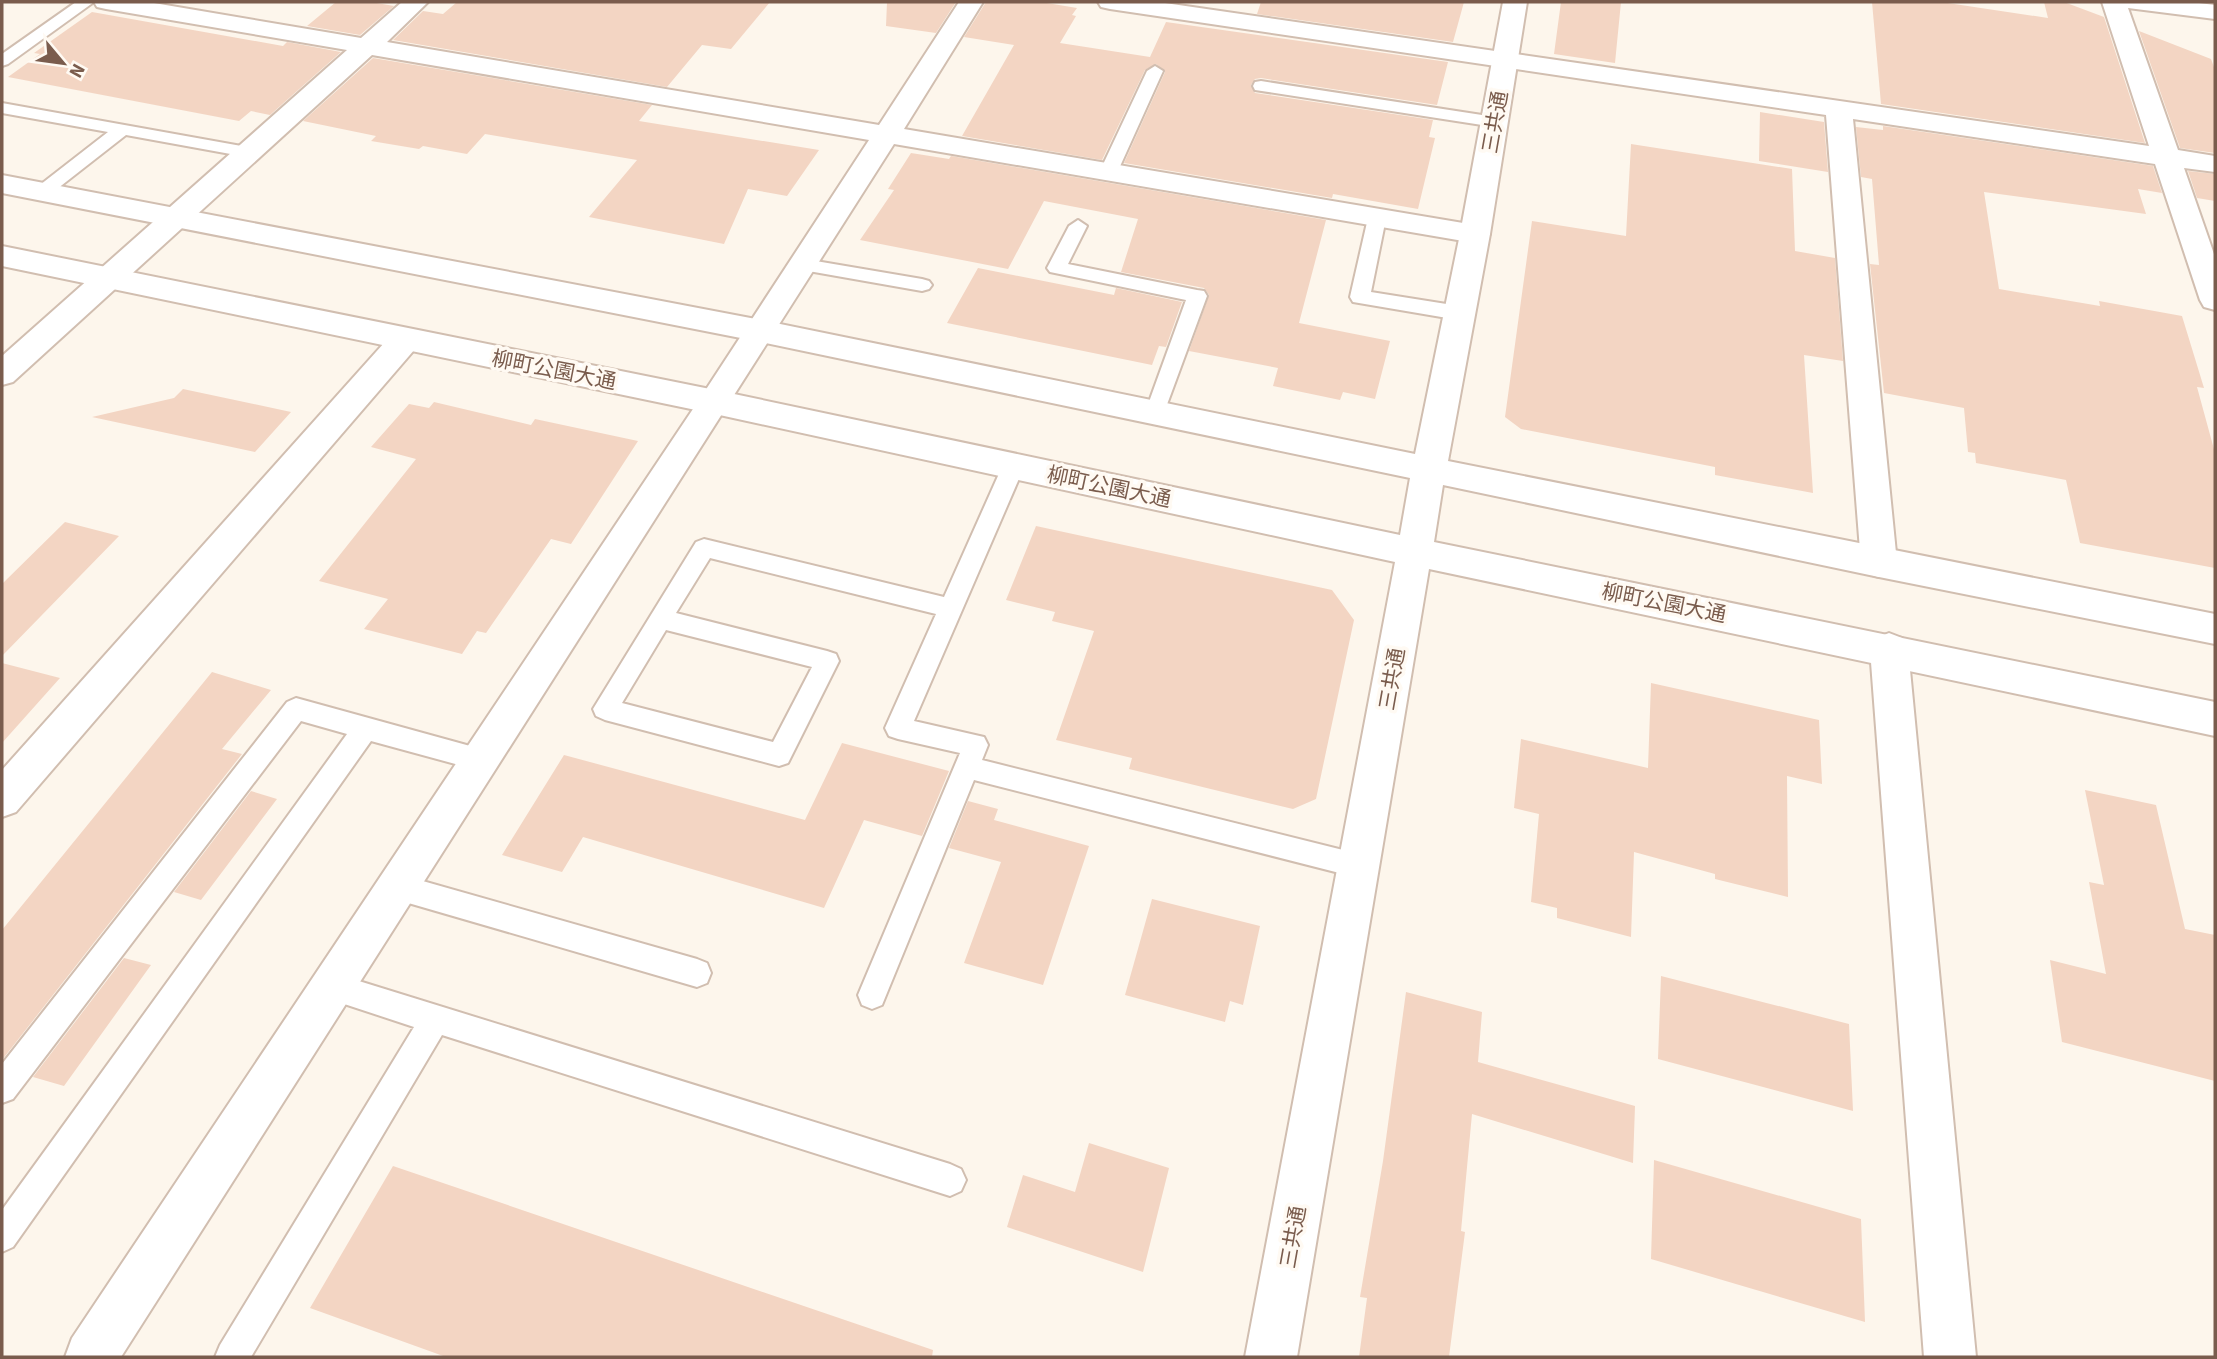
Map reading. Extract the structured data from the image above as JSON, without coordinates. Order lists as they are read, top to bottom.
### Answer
{
  "streets": {
    "street": ["三共通", "柳町公園大通"]
  },
  "crossings": [
    ["三共通", "柳町公園大通"]
  ],
  "north": "bottom right"
}
